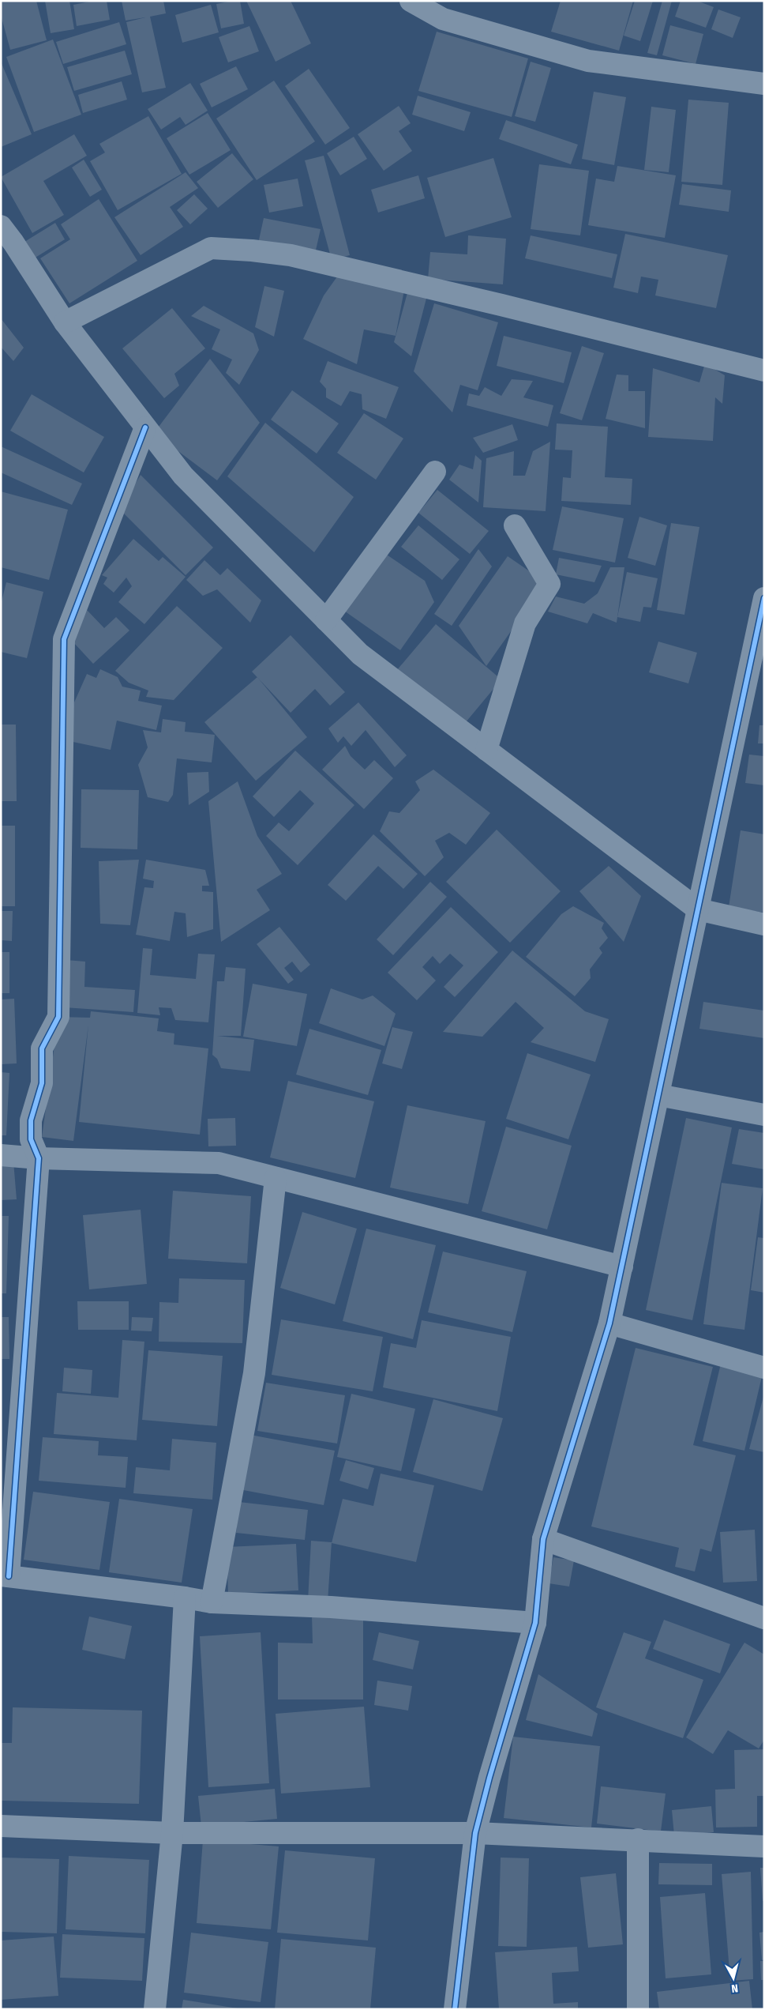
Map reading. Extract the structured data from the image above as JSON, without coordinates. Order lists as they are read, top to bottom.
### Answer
{
  "north": "bottom"
}
